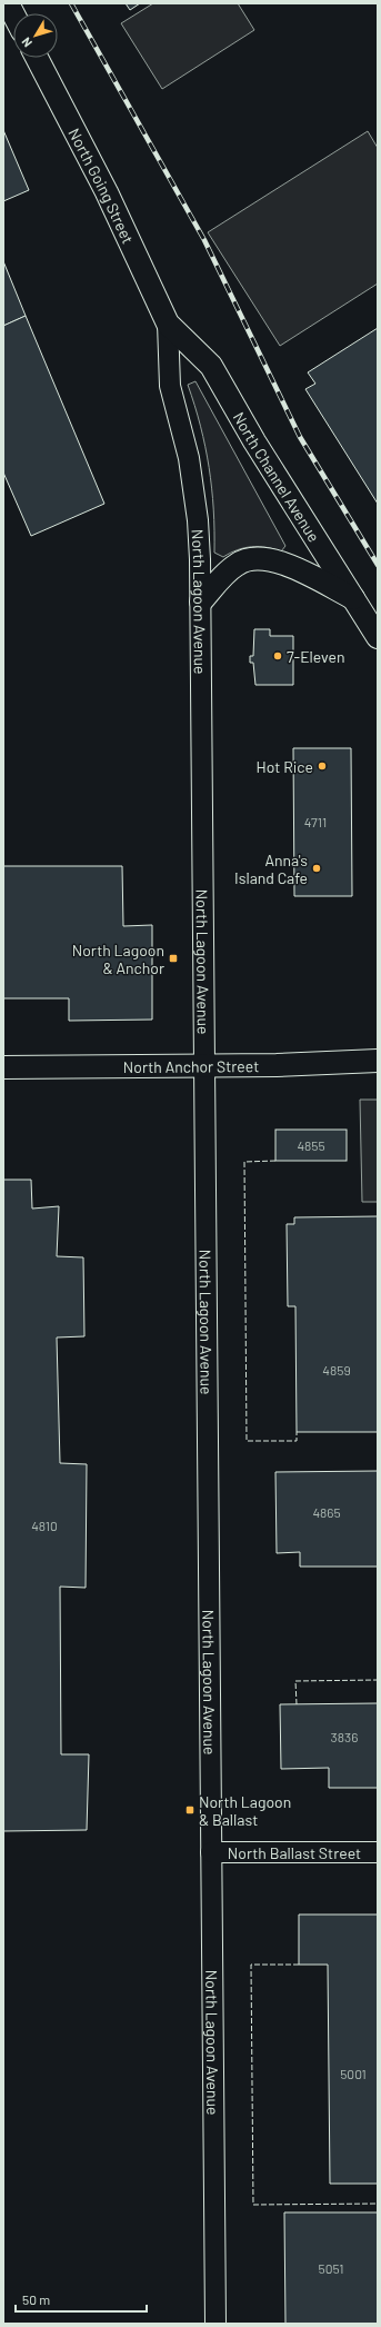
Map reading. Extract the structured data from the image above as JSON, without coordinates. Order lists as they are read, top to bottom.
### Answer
{
  "streets": {
    "main road": ["North Going Street", "North Channel Avenue", "North Anchor Street"],
    "street": ["North Lagoon Avenue", "North Ballast Street"]
  },
  "crossings": [
    ["North Going Street", "North Channel Avenue"],
    ["North Going Street", "North Lagoon Avenue"],
    ["North Channel Avenue", "North Lagoon Avenue"],
    ["North Lagoon Avenue", "North Anchor Street"],
    ["North Lagoon Avenue", "North Ballast Street"]
  ],
  "places": {
    "other": ["7-Eleven", "Hot Rice", "Anna's Island Cafe"],
    "transit": ["North Lagoon & Anchor", "North Lagoon & Ballast"]
  },
  "house_numbers": [
    "4711",
    "4855",
    "4859",
    "4865",
    "4810",
    "3836",
    "5001",
    "5051"
  ],
  "scale_bar": "50 m",
  "north": "bottom left"
}
